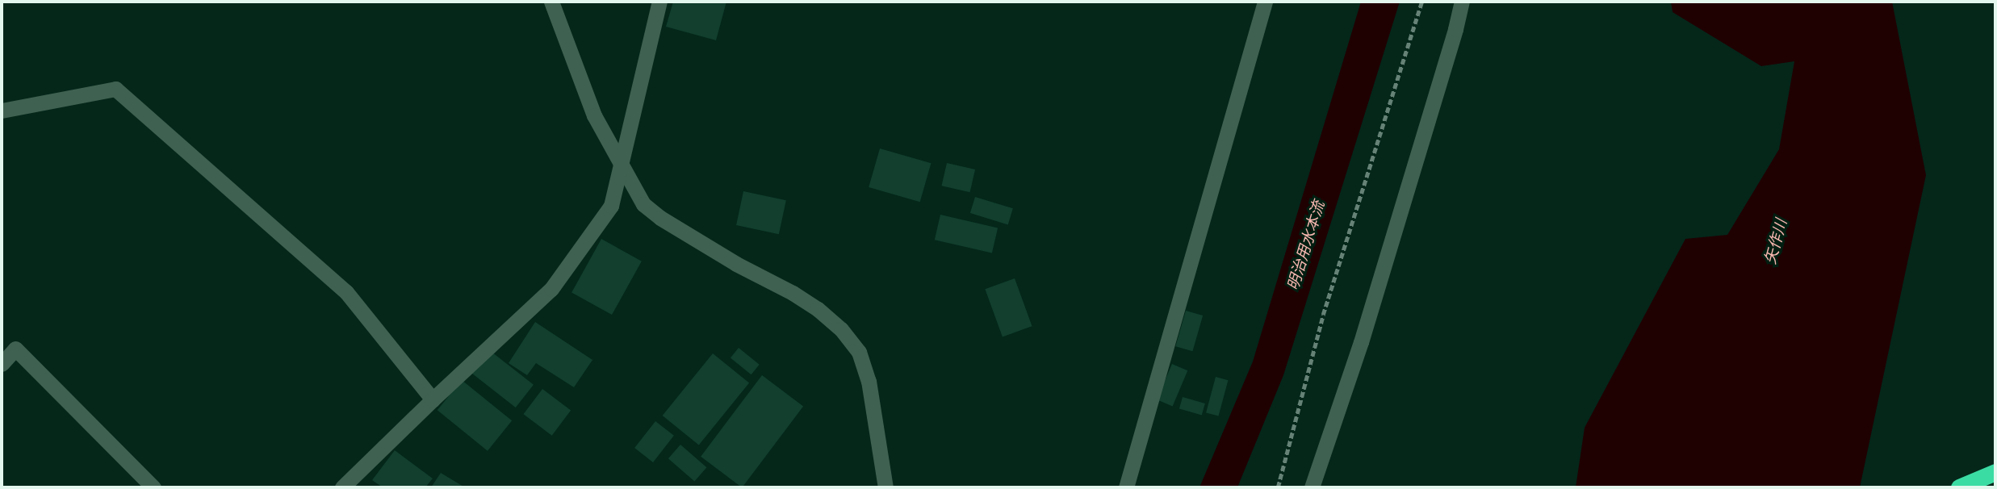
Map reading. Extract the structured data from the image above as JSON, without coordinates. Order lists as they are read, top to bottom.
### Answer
{
  "water": ["矢作川", "明治用水本流"]
}
